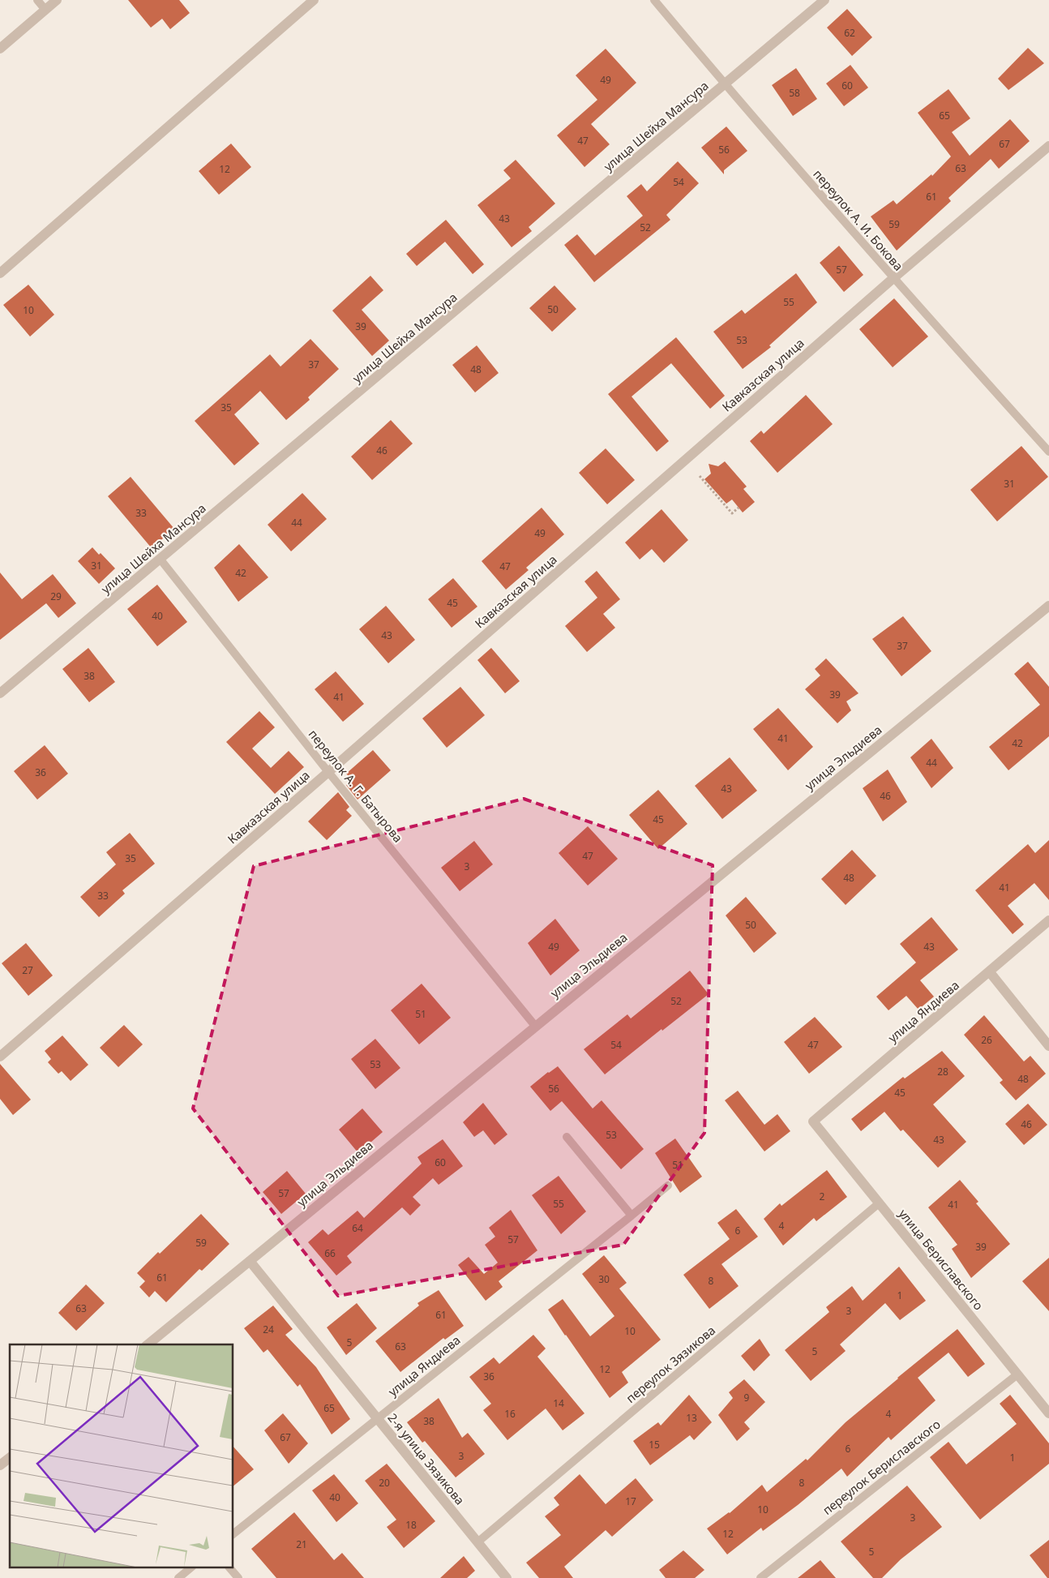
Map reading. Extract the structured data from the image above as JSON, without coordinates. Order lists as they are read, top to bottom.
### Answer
{
  "streets": {
    "street": [
      "улица Шейха Мансура",
      "Кавказская улица",
      "улица Эльдиева",
      "улица Яндиева",
      "улица Бериславского",
      "2-я улица Зязикова"
    ],
    "lane": [
      "переулок А. И. Бокова",
      "переулок А. Г. Батырова",
      "переулок Зязикова",
      "переулок Бериславского"
    ]
  },
  "crossings": [
    ["улица Шейха Мансура", "переулок А. И. Бокова"],
    ["улица Шейха Мансура", "переулок А. Г. Батырова"],
    ["переулок А. И. Бокова", "Кавказская улица"],
    ["Кавказская улица", "переулок А. Г. Батырова"],
    ["улица Эльдиева", "переулок А. Г. Батырова"],
    ["улица Эльдиева", "2-я улица Зязикова"],
    ["улица Яндиева", "улица Бериславского"],
    ["улица Яндиева", "2-я улица Зязикова"],
    ["улица Бериславского", "переулок Зязикова"],
    ["улица Бериславского", "переулок Бериславского"],
    ["переулок Зязикова", "2-я улица Зязикова"]
  ],
  "house_numbers": [
    "62",
    "49",
    "60",
    "58",
    "65",
    "47",
    "67",
    "56",
    "63",
    "12",
    "54",
    "61",
    "43",
    "59",
    "52",
    "57",
    "55",
    "50",
    "10",
    "39",
    "53",
    "37",
    "48",
    "35",
    "46",
    "31",
    "33",
    "44",
    "49",
    "31",
    "47",
    "42",
    "29",
    "45",
    "40",
    "43",
    "37",
    "38",
    "39",
    "41",
    "41",
    "42",
    "44",
    "36",
    "43",
    "46",
    "45",
    "47",
    "35",
    "3",
    "48",
    "41",
    "33",
    "50",
    "49",
    "43",
    "27",
    "52",
    "51",
    "26",
    "54",
    "47",
    "53",
    "28",
    "48",
    "56",
    "45",
    "46",
    "53",
    "43",
    "60",
    "51",
    "57",
    "2",
    "55",
    "41",
    "4",
    "64",
    "6",
    "57",
    "59",
    "39",
    "66",
    "61",
    "30",
    "8",
    "1",
    "63",
    "3",
    "61",
    "24",
    "10",
    "5",
    "63",
    "5",
    "12",
    "36",
    "9",
    "14",
    "65",
    "16",
    "4",
    "13",
    "38",
    "67",
    "15",
    "6",
    "3",
    "1",
    "20",
    "8",
    "40",
    "17",
    "10",
    "3",
    "18",
    "12",
    "21",
    "5"
  ]
}
